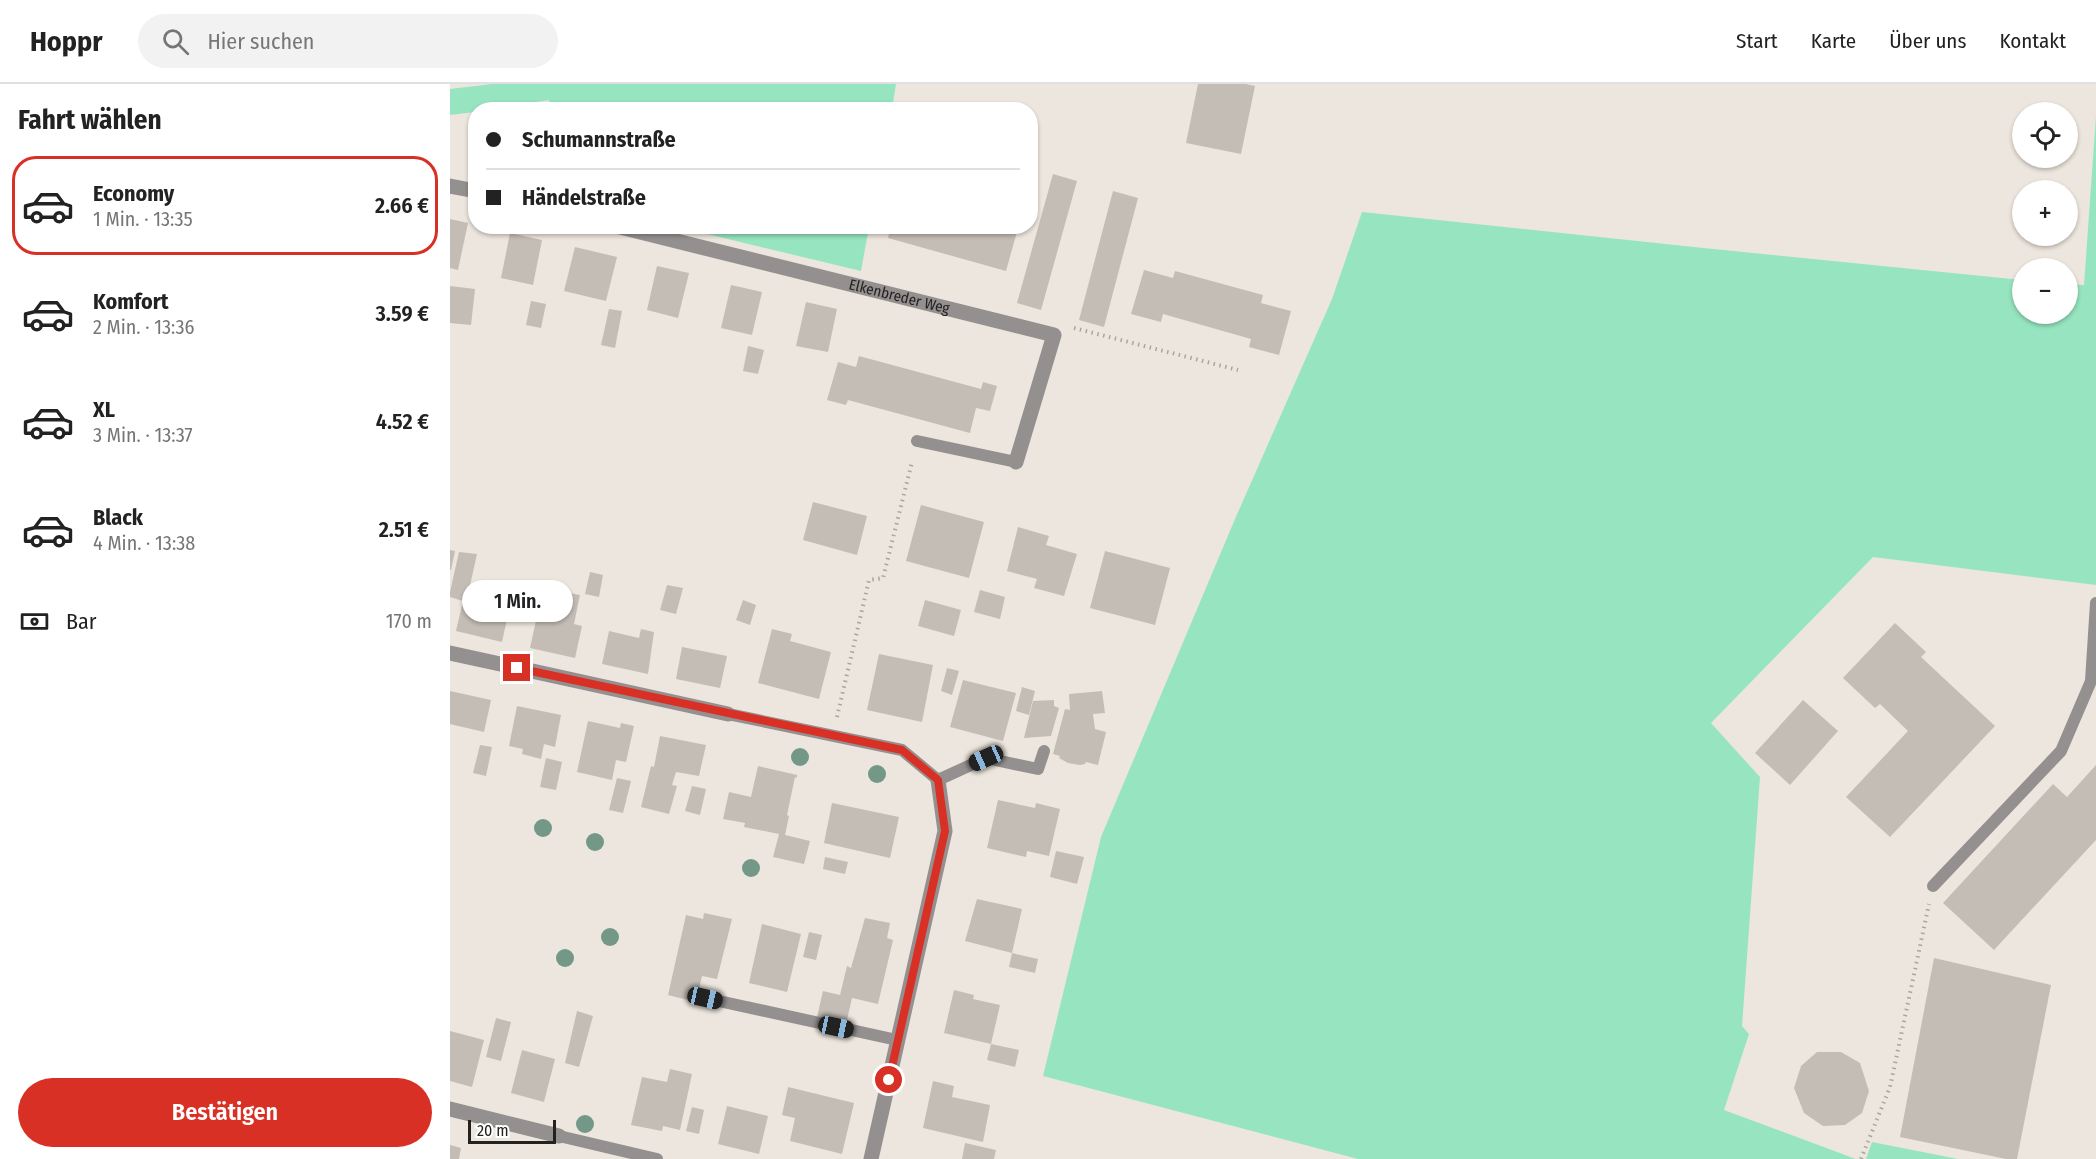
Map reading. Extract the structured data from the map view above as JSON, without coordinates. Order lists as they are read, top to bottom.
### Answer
{
  "streets": {
    "street": ["Elkenbreder Weg"]
  },
  "scale_bar": "20 m",
  "page": {
    "header": "Hoppr",
    "search": "Hier suchen",
    "nav": [
      "Start",
      "Karte",
      "Über uns",
      "Kontakt"
    ],
    "heading": "Fahrt wählen",
    "map_buttons": ["+", "−"],
    "banner": ["Schumannstraße", "Händelstraße"],
    "list": [
      {
        "name": "Economy",
        "note": "1 Min. · 13:35",
        "value": "2.66 €"
      },
      {
        "name": "Komfort",
        "note": "2 Min. · 13:36",
        "value": "3.59 €"
      },
      {
        "name": "XL",
        "note": "3 Min. · 13:37",
        "value": "4.52 €"
      },
      {
        "name": "Black",
        "note": "4 Min. · 13:38",
        "value": "2.51 €"
      }
    ],
    "bubble": "1 Min.",
    "pay": ["Bar", "170 m"],
    "buttons": "Bestätigen",
    "scale": "20 m"
  }
}
